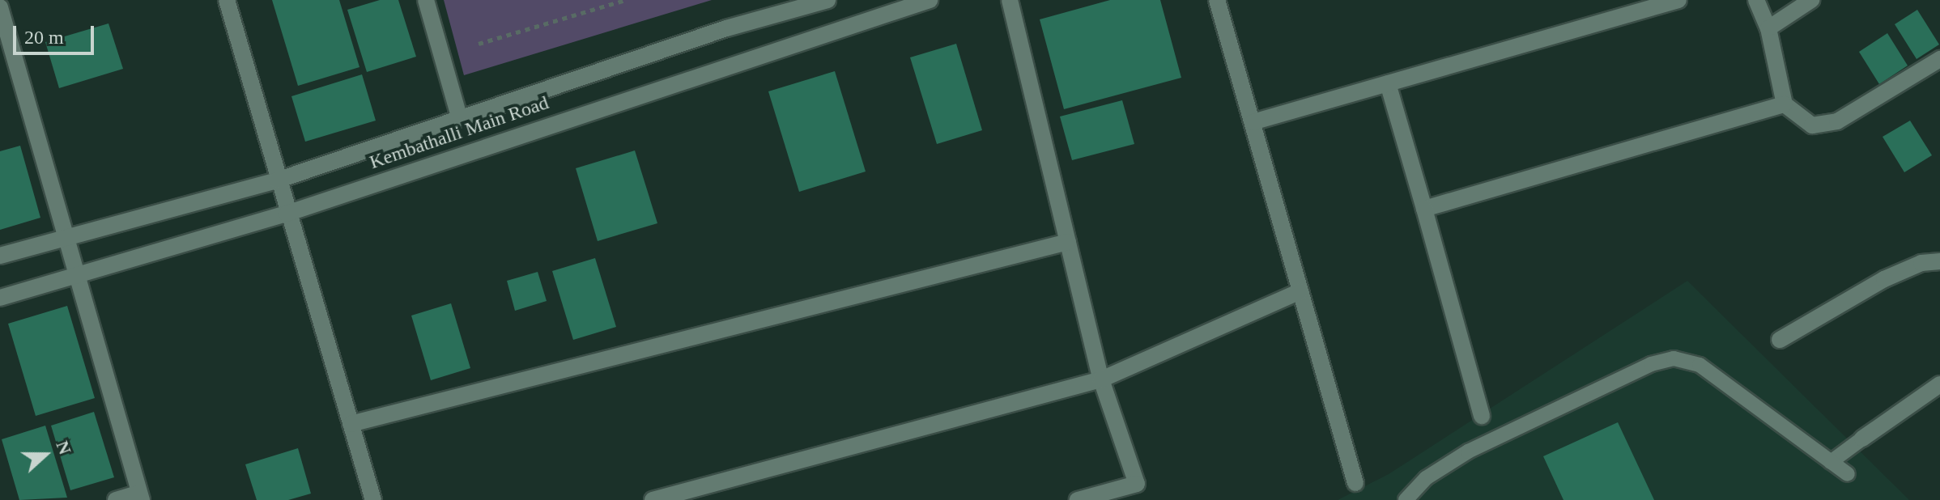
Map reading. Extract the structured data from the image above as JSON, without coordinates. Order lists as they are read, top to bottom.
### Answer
{
  "streets": {
    "street": ["Kembathalli Main Road"]
  },
  "scale_bar": "20 m",
  "north": "right"
}
